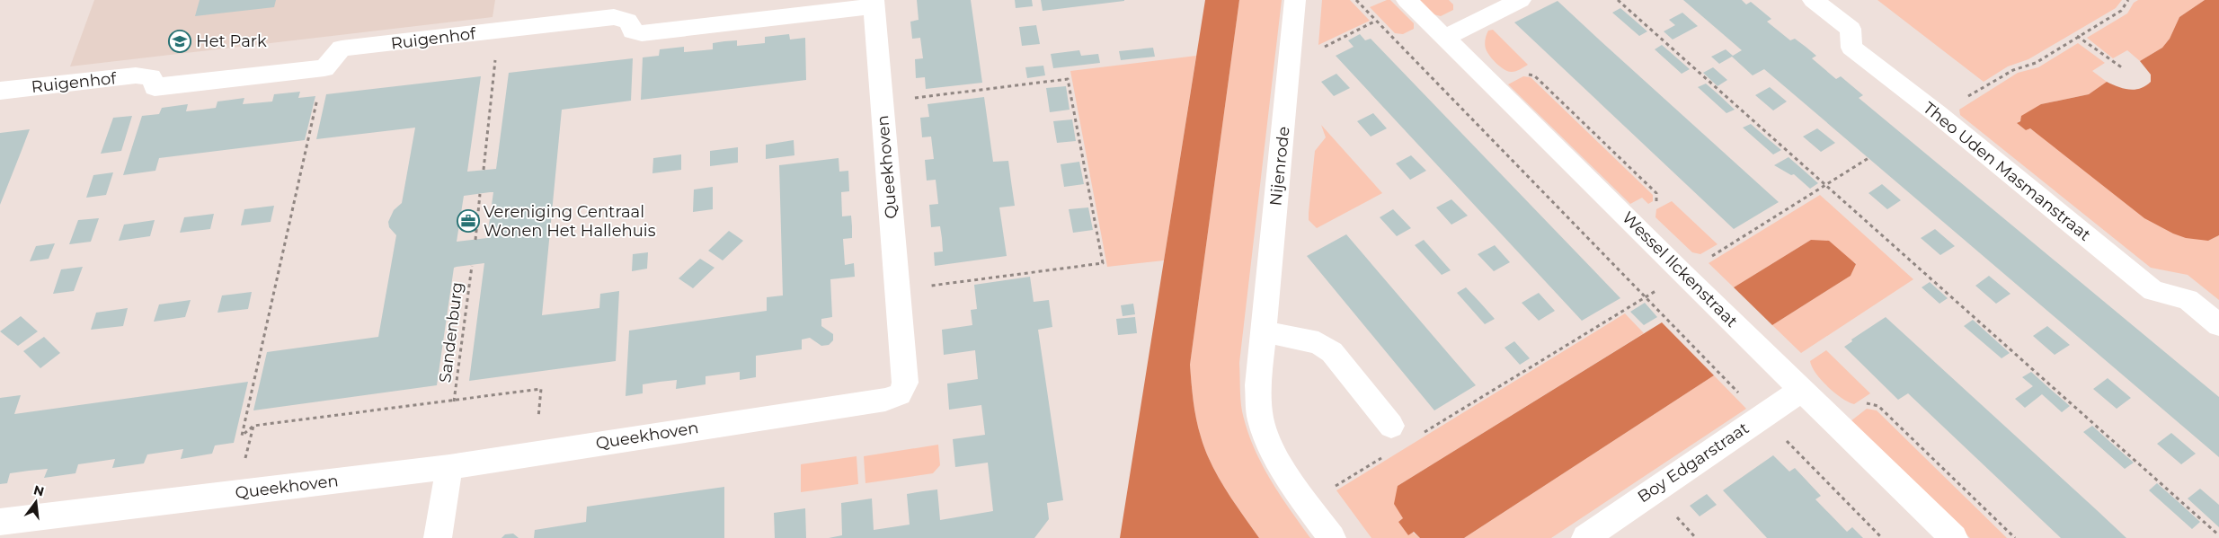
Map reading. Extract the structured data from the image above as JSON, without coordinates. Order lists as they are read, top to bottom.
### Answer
{
  "streets": {
    "street": [
      "Ruigenhof",
      "Nijenrode",
      "Queekhoven",
      "Theo Uden Masmanstraat",
      "Wessel Ilckenstraat",
      "Boy Edgarstraat"
    ],
    "path": ["Sandenburg"]
  },
  "crossings": [
    ["Ruigenhof", "Queekhoven"],
    ["Wessel Ilckenstraat", "Boy Edgarstraat"]
  ],
  "places": {
    "school or university": ["Het Park"],
    "office": ["Vereniging Centraal Wonen Het Hallehuis"]
  },
  "north": "top"
}
